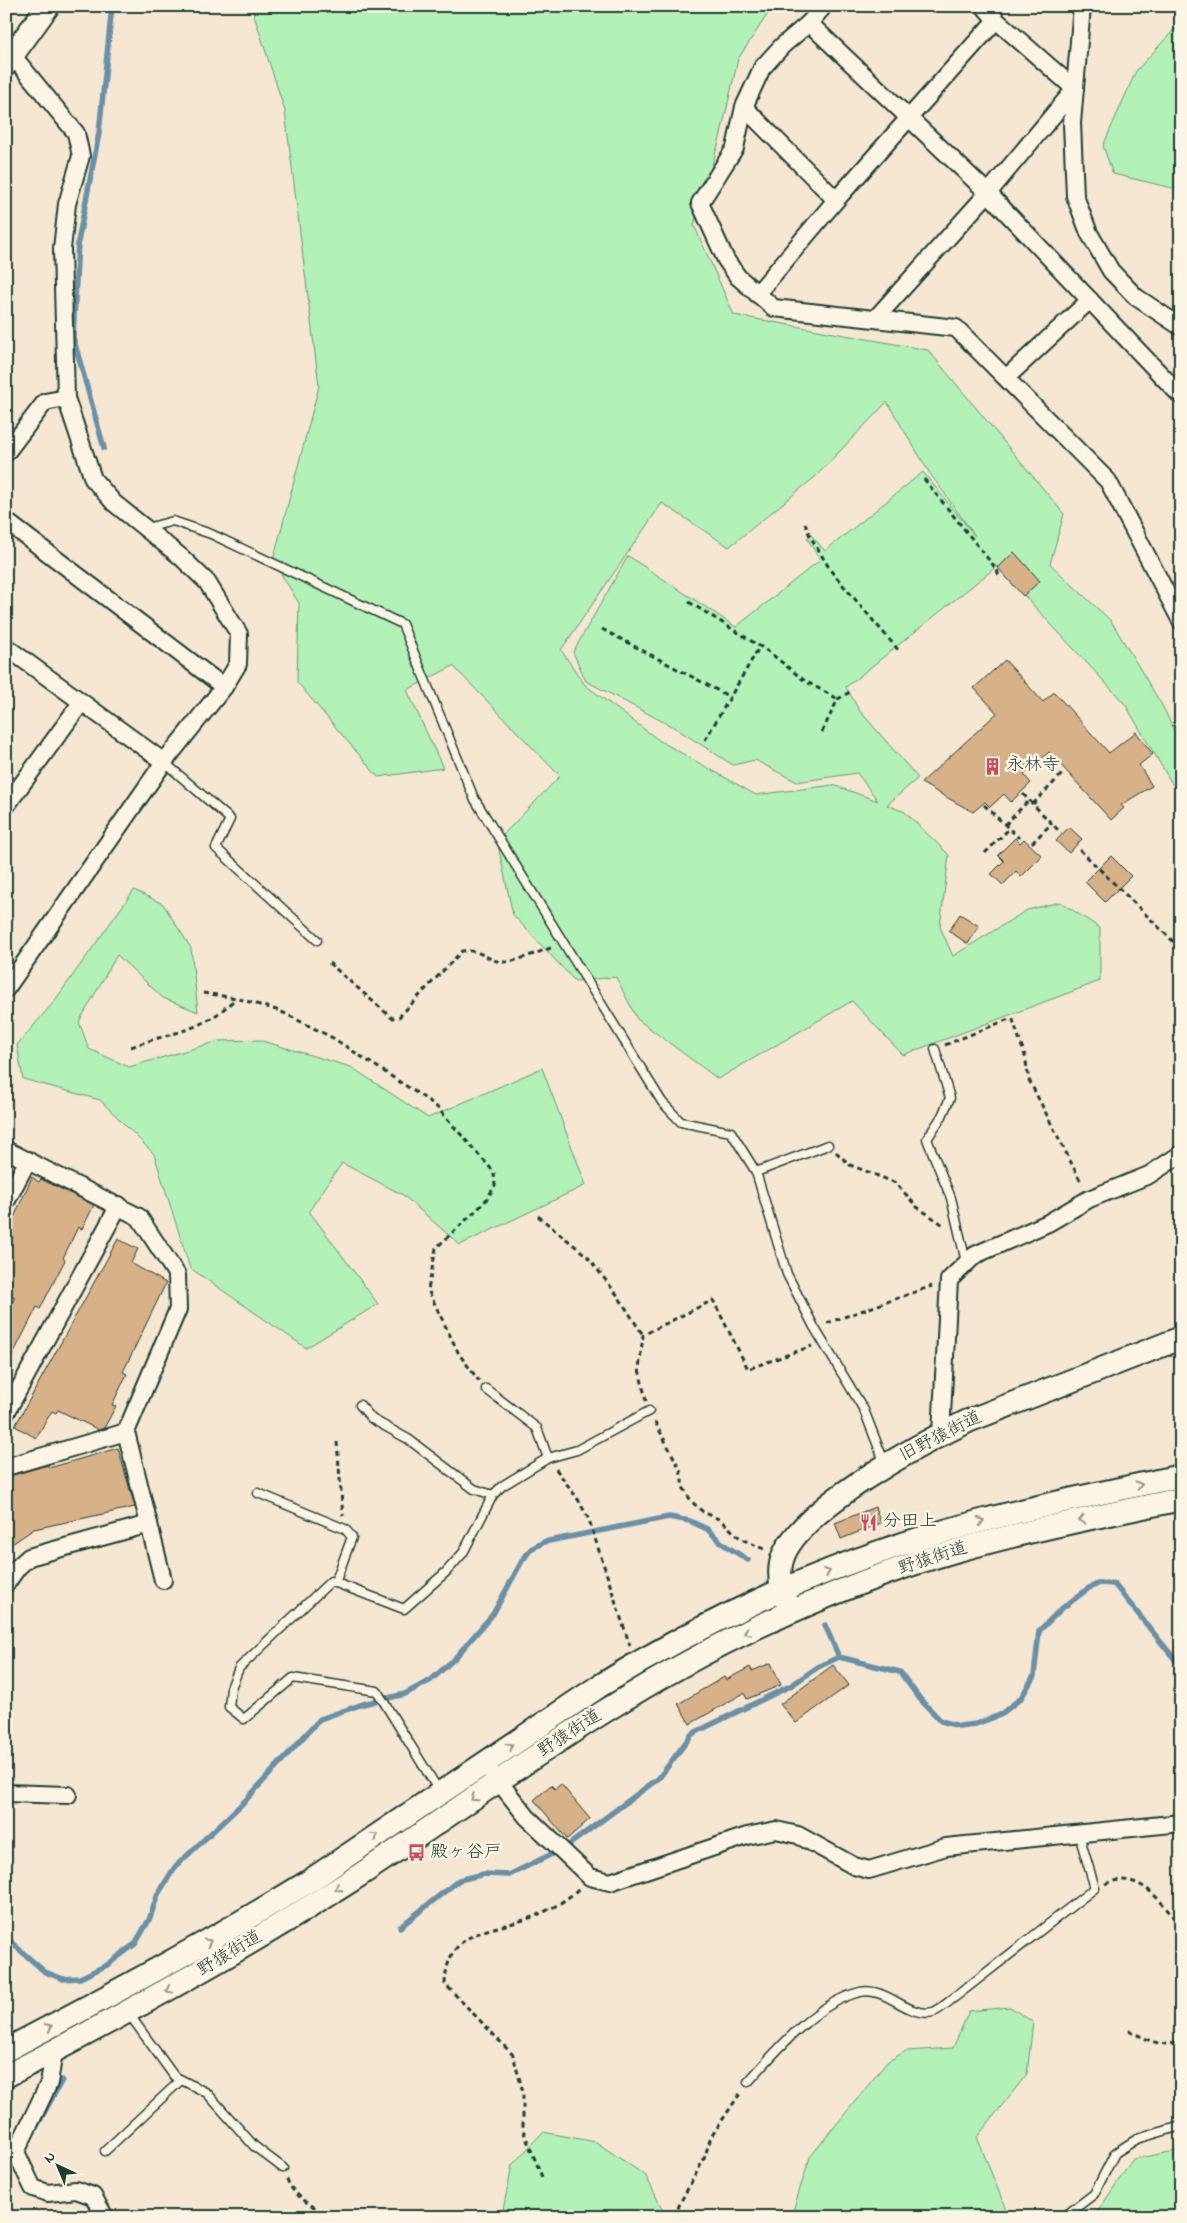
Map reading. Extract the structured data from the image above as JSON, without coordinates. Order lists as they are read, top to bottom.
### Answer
{
  "streets": {
    "main road": ["旧野猿街道", "野猿街道"]
  },
  "crossings": [
    ["旧野猿街道", "野猿街道"]
  ],
  "places": {
    "building": ["永林寺"],
    "restaurant": ["分田上"],
    "bus stop": ["殿ヶ谷戸"]
  },
  "north": "top left"
}
